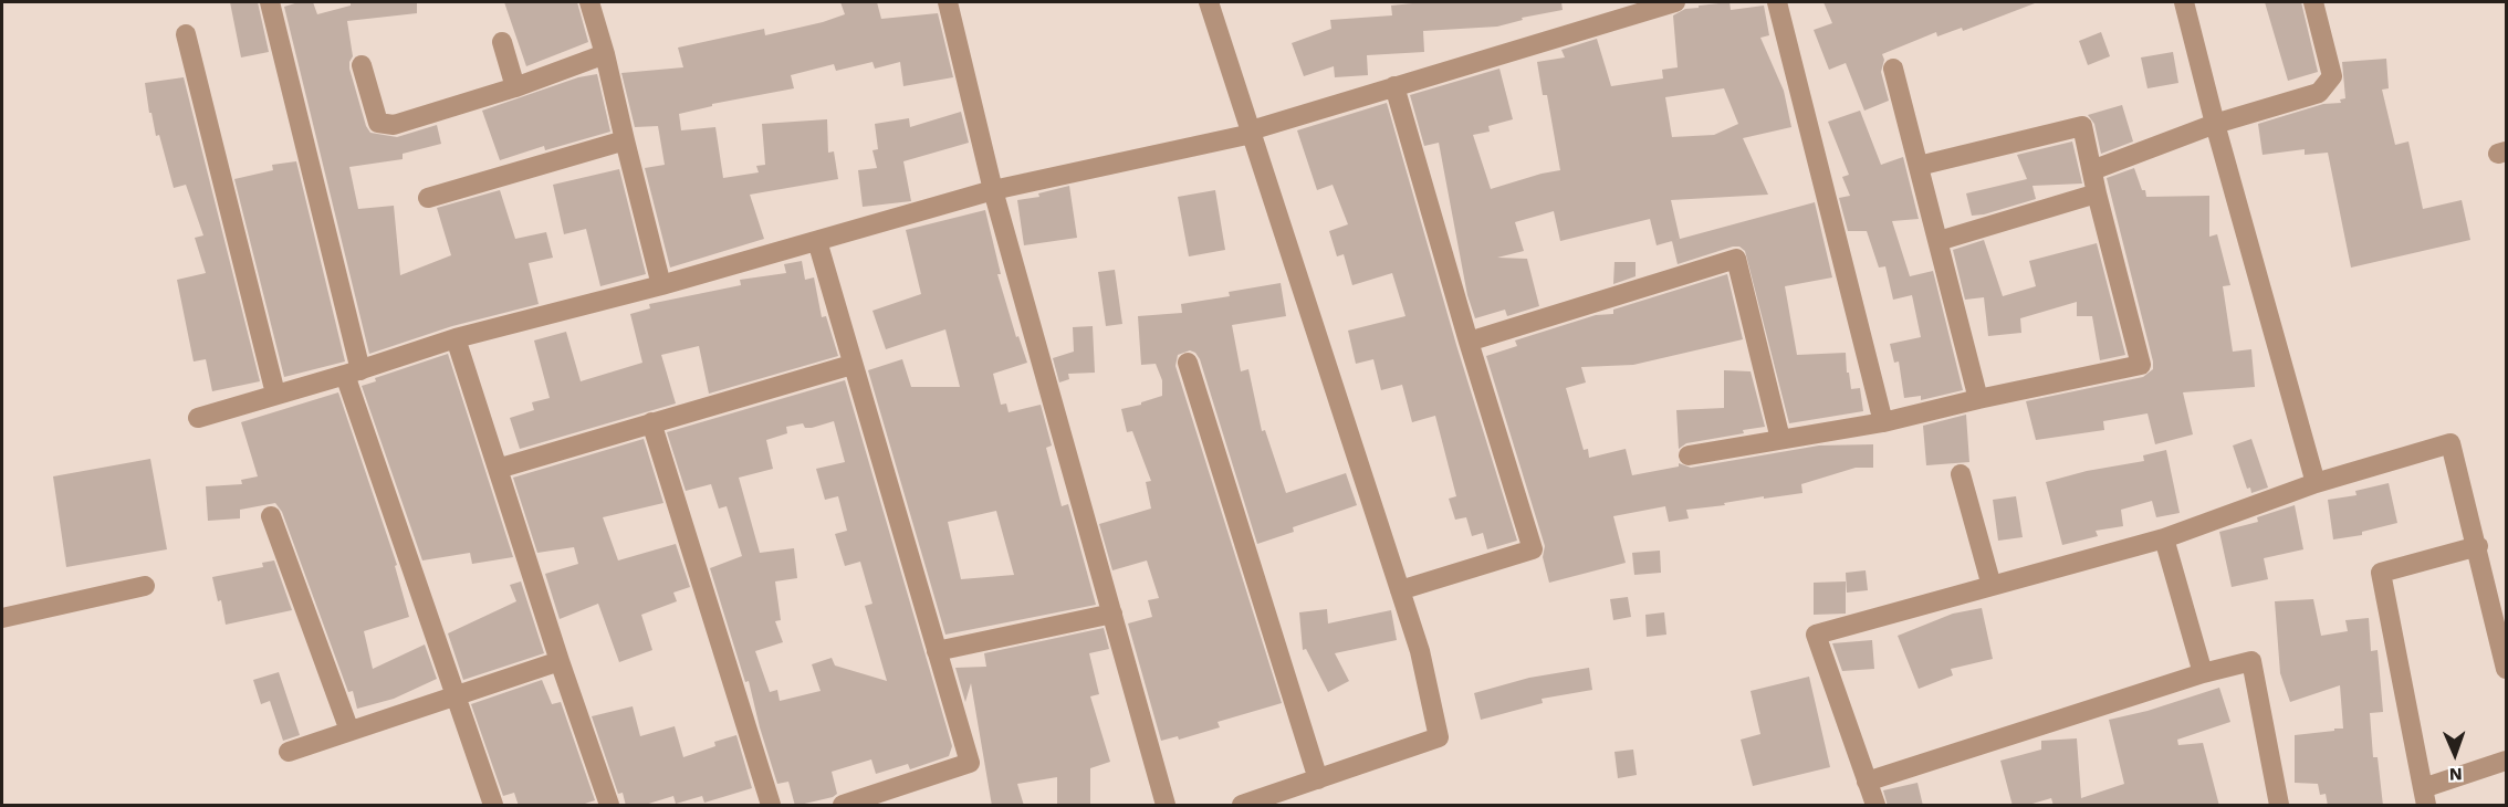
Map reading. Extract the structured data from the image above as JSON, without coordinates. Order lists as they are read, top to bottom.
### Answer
{
  "north": "bottom"
}
